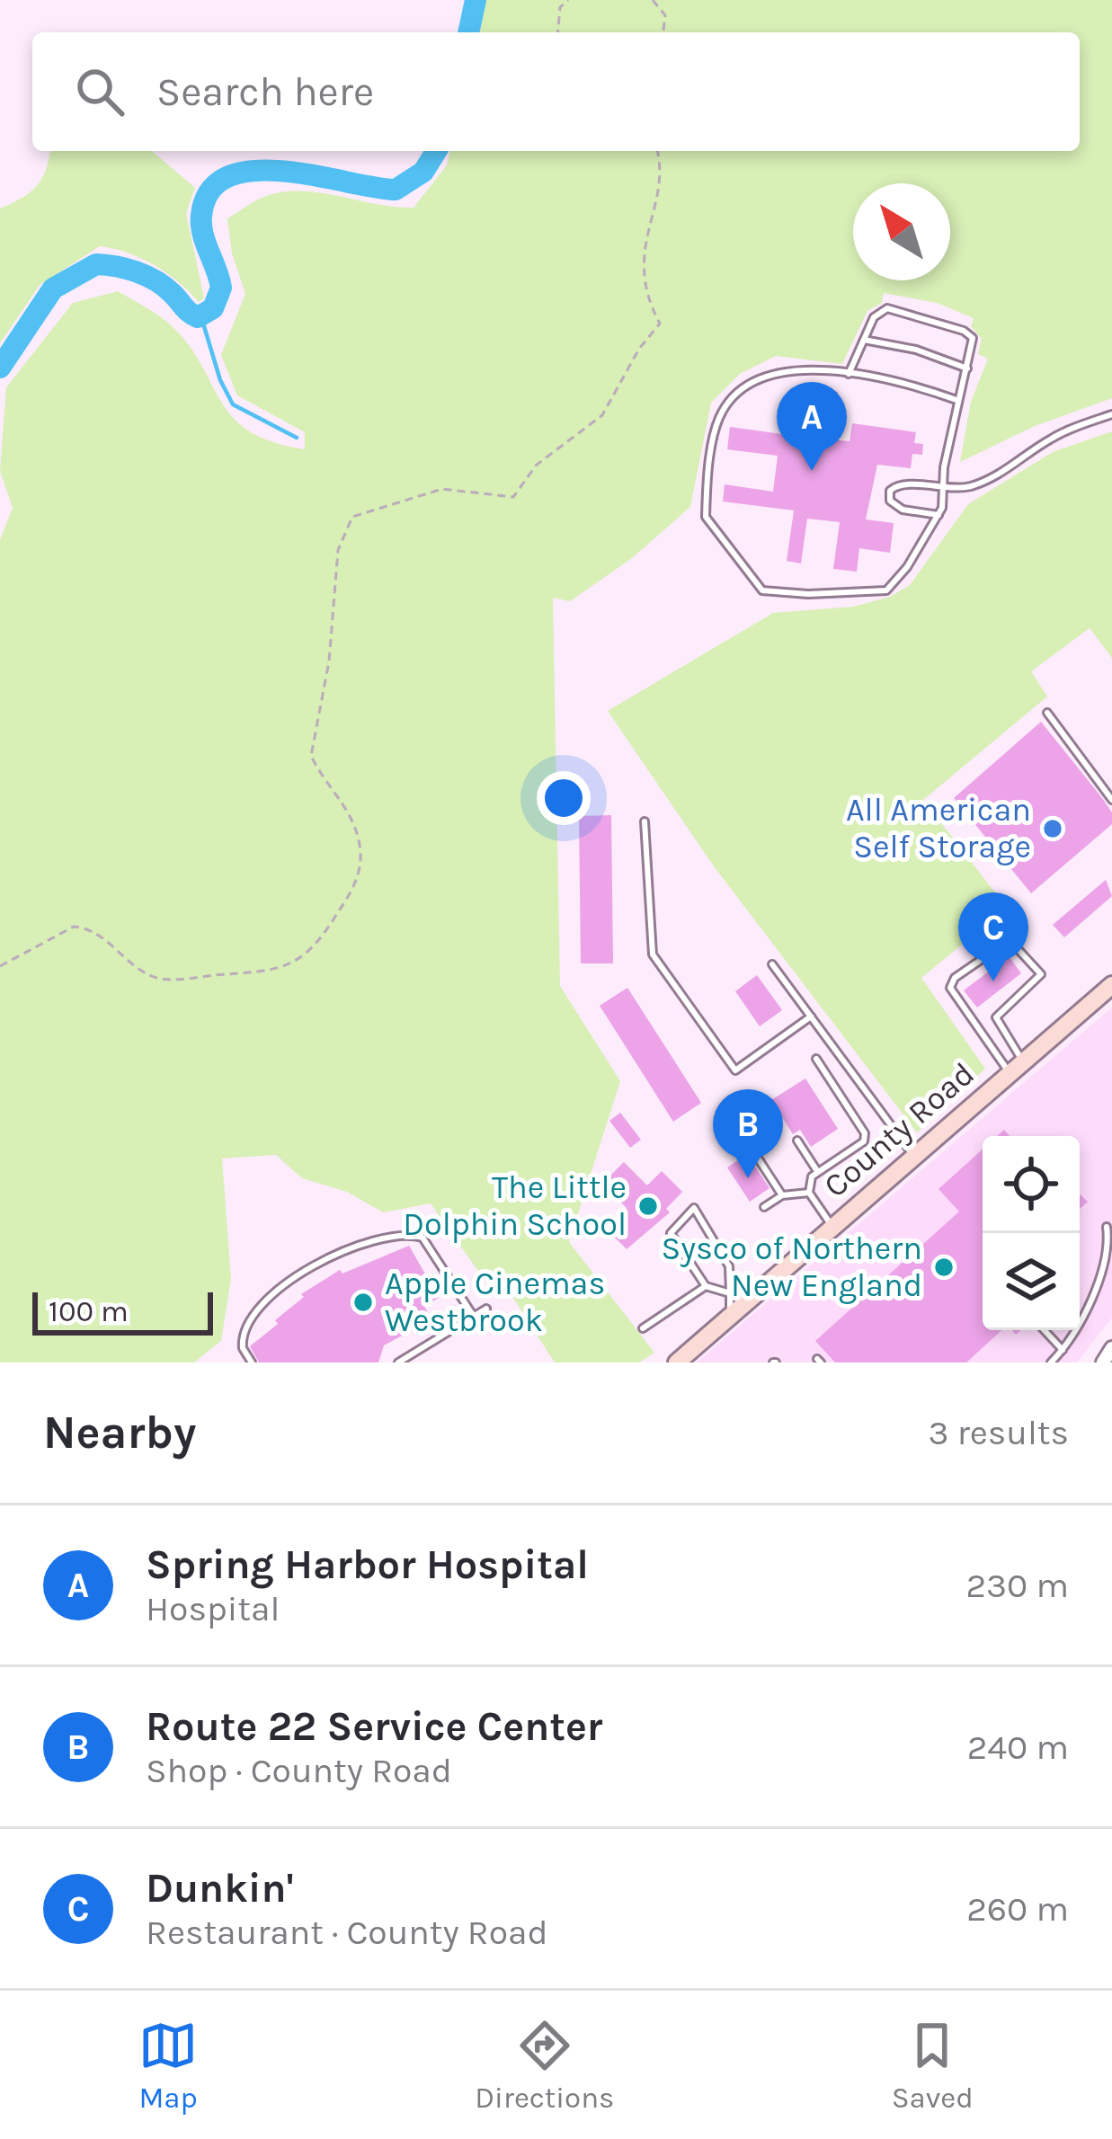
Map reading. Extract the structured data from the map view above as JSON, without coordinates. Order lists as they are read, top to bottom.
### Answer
{
  "streets": {
    "main road": ["County Road"]
  },
  "places": [
    "All American Self Storage",
    "The Little Dolphin School",
    "Sysco of Northern New England",
    "Apple Cinemas Westbrook"
  ],
  "scale_bar": "100 m",
  "north": "top left",
  "page": {
    "search": "Search here",
    "pins": ["A", "C", "B"],
    "scale": "100 m",
    "heading": ["Nearby", "3 results"],
    "list": [
      {
        "mark": "A",
        "name": "Spring Harbor Hospital",
        "note": "Hospital",
        "value": "230 m"
      },
      {
        "mark": "B",
        "name": "Route 22 Service Center",
        "note": "Shop · County Road",
        "value": "240 m"
      },
      {
        "mark": "C",
        "name": "Dunkin'",
        "note": "Restaurant · County Road",
        "value": "260 m"
      }
    ],
    "nav": ["Map", "Directions", "Saved"]
  }
}
